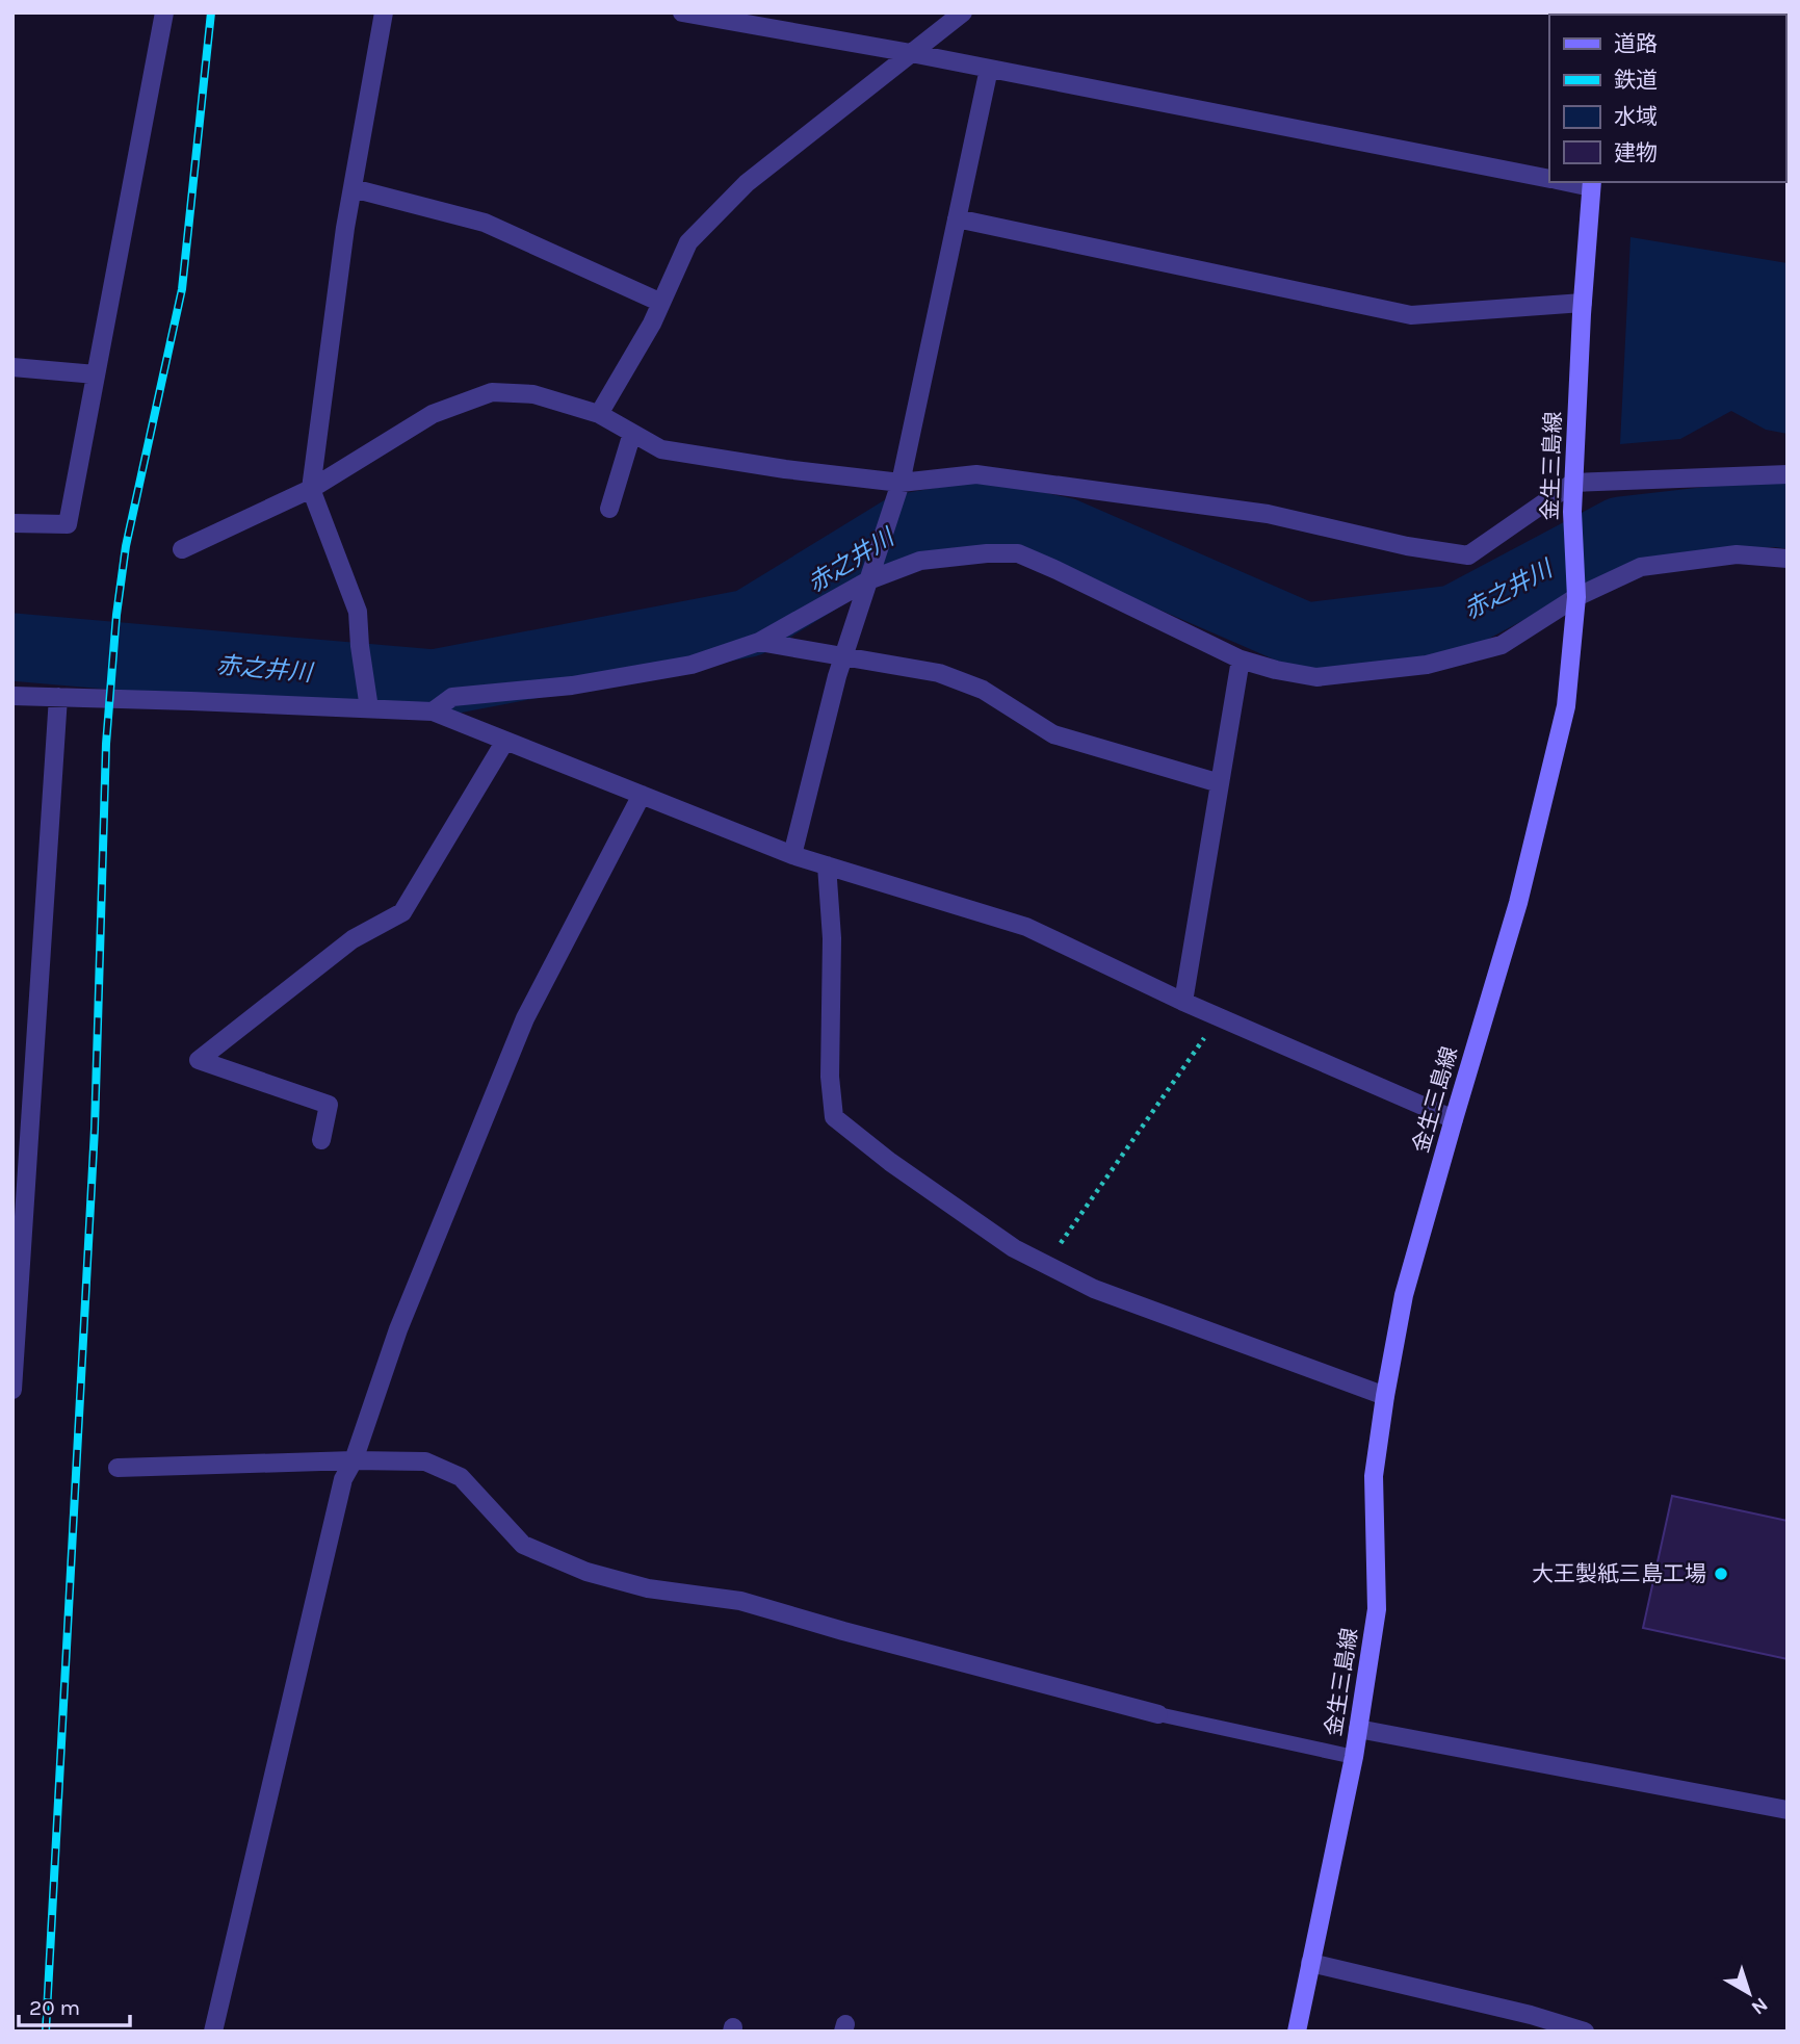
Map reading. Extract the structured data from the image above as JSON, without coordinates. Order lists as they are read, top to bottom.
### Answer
{
  "streets": {
    "main road": ["金生三島線"]
  },
  "water": ["赤之井川"],
  "places": ["大王製紙三島工場"],
  "legend": [
    "道路",
    "鉄道",
    "水域",
    "建物"
  ],
  "scale_bar": "20 m",
  "north": "bottom right"
}
